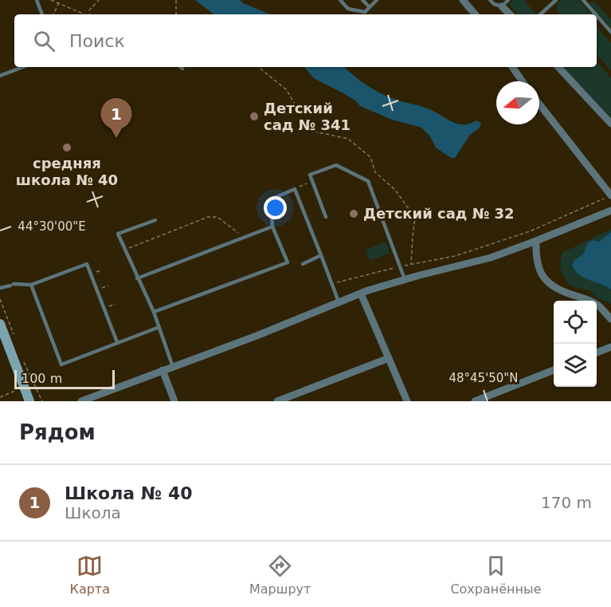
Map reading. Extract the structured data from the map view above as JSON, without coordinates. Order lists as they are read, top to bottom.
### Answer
{
  "places": ["Детский сад № 341", "средняя школа № 40", "Детский сад № 32"],
  "scale_bar": "100 m",
  "north": "left",
  "page": {
    "search": "Поиск",
    "pins": "1",
    "scale": "100 m",
    "heading": "Рядом",
    "list": [
      {
        "mark": "1",
        "name": "Школа № 40",
        "note": "Школа",
        "value": "170 m"
      }
    ],
    "nav": ["Карта", "Маршрут", "Сохранённые"]
  },
  "coordinates": ["44°30'00\"E", "48°45'50\"N"]
}
